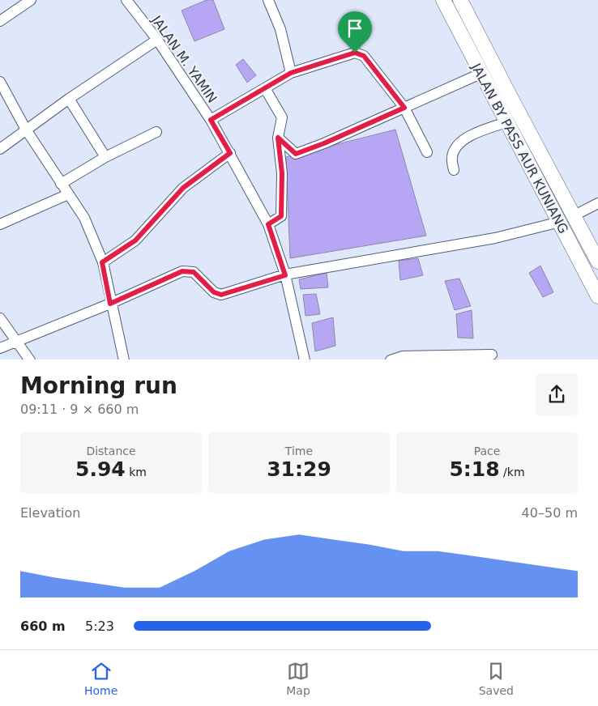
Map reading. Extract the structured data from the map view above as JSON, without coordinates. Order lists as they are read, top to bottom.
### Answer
{
  "streets": {
    "highway": ["JALAN BY PASS AUR KUNIANG"],
    "street": ["JALAN M. YAMIN"]
  },
  "page": {
    "heading": ["Morning run", "09:11 · 9 × 660 m"],
    "stats": [
      ["Distance", "5.94 km"],
      ["Time", "31:29"],
      ["Pace", "5:18 /km"]
    ],
    "chart": ["Elevation", "40–50 m"],
    "list": [
      {
        "name": "660 m",
        "note": "5:23"
      }
    ],
    "tabs": ["Home", "Map", "Saved"]
  }
}
